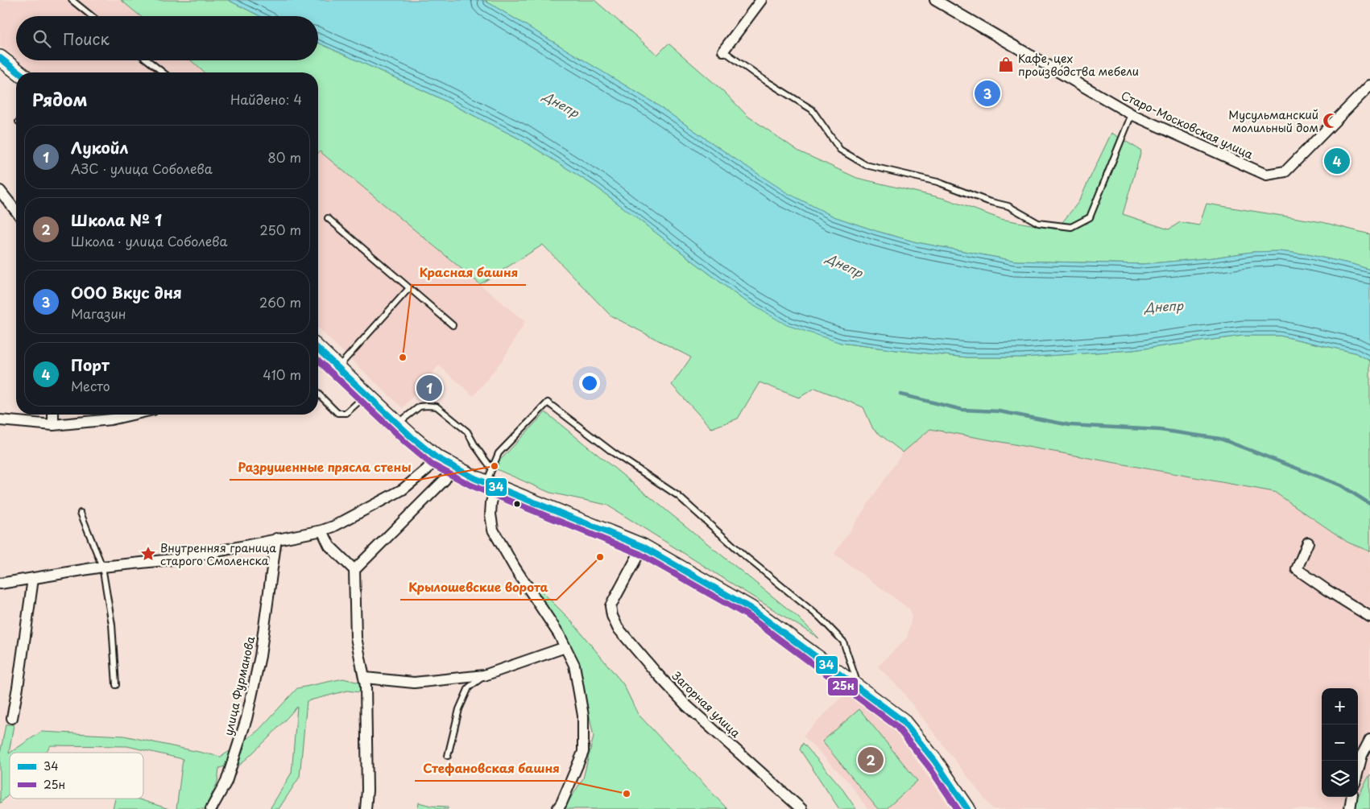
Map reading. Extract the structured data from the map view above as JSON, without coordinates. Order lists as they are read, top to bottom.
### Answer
{
  "streets": {
    "street": ["Старо-Московская улица", "улица Фурманова", "Загорная улица"]
  },
  "water": ["Днепр"],
  "places": {
    "shop": ["Кафе, цех производства мебели"],
    "mosque": ["Мусульманский молильный дом"],
    "other": [
      "Красная башня",
      "Разрушенные прясла стены",
      "Крылошевские ворота",
      "Стефановская башня"
    ],
    "place": ["Внутренняя граница старого Смоленска"]
  },
  "lines": ["transit line 34", "transit line 25н"],
  "legend": ["34", "25н"],
  "page": {
    "search": "Поиск",
    "heading": ["Рядом", "Найдено: 4"],
    "pins": [
      "3",
      "4",
      "1",
      "2"
    ],
    "list": [
      {
        "mark": "1",
        "name": "Лукойл",
        "note": "АЗС · улица Соболева",
        "value": "80 m"
      },
      {
        "mark": "2",
        "name": "Школа № 1",
        "note": "Школа · улица Соболева",
        "value": "250 m"
      },
      {
        "mark": "3",
        "name": "ООО Вкус дня",
        "note": "Магазин",
        "value": "260 m"
      },
      {
        "mark": "4",
        "name": "Порт",
        "note": "Место",
        "value": "410 m"
      }
    ],
    "map_buttons": ["+", "−"]
  }
}
